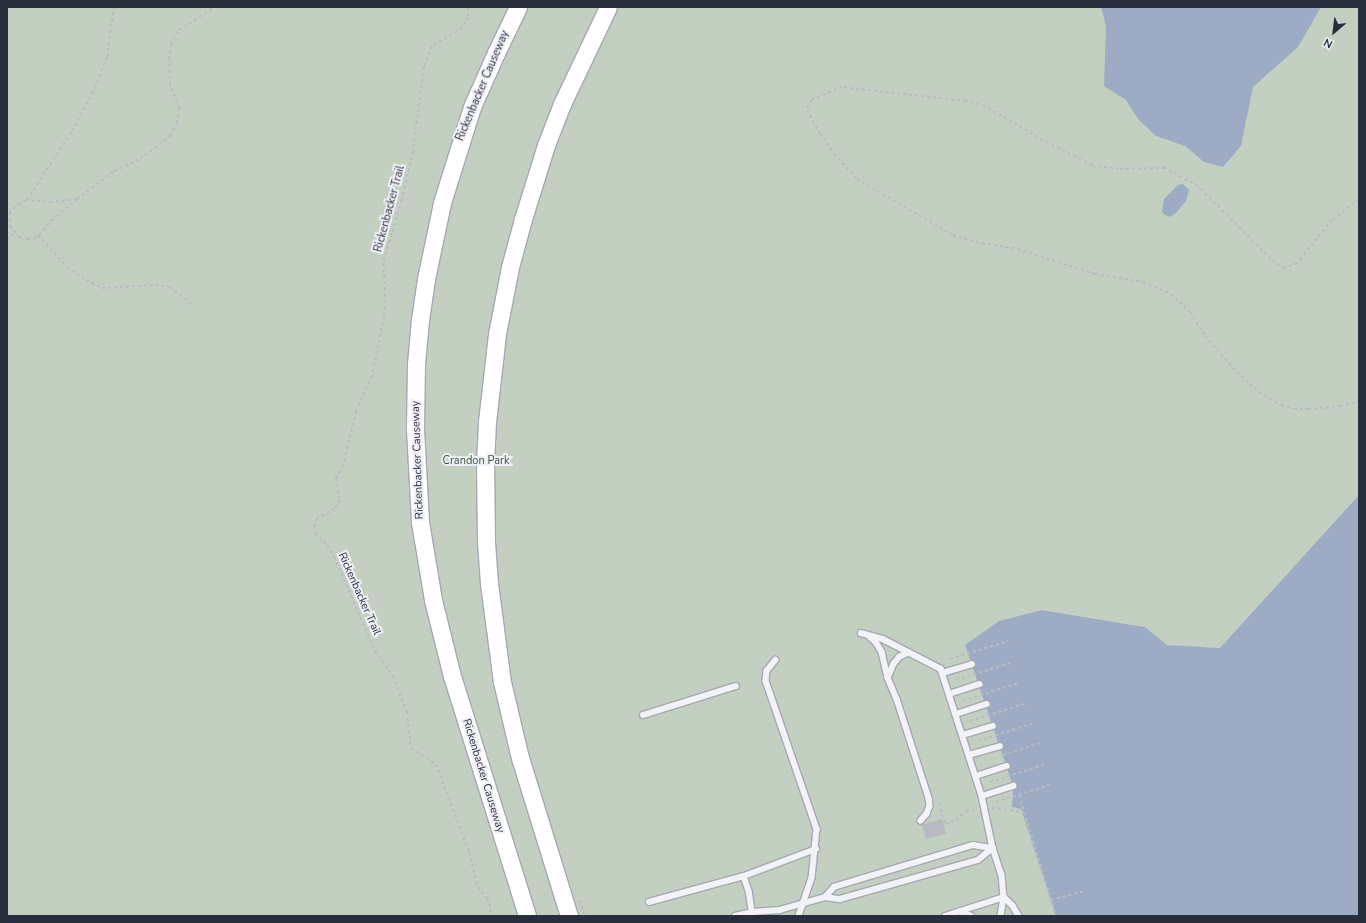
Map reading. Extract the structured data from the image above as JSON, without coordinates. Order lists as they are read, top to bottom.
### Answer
{
  "streets": {
    "main road": ["Rickenbacker Causeway"],
    "path": ["Rickenbacker Trail"]
  },
  "parks": ["Crandon Park"],
  "north": "bottom left"
}
